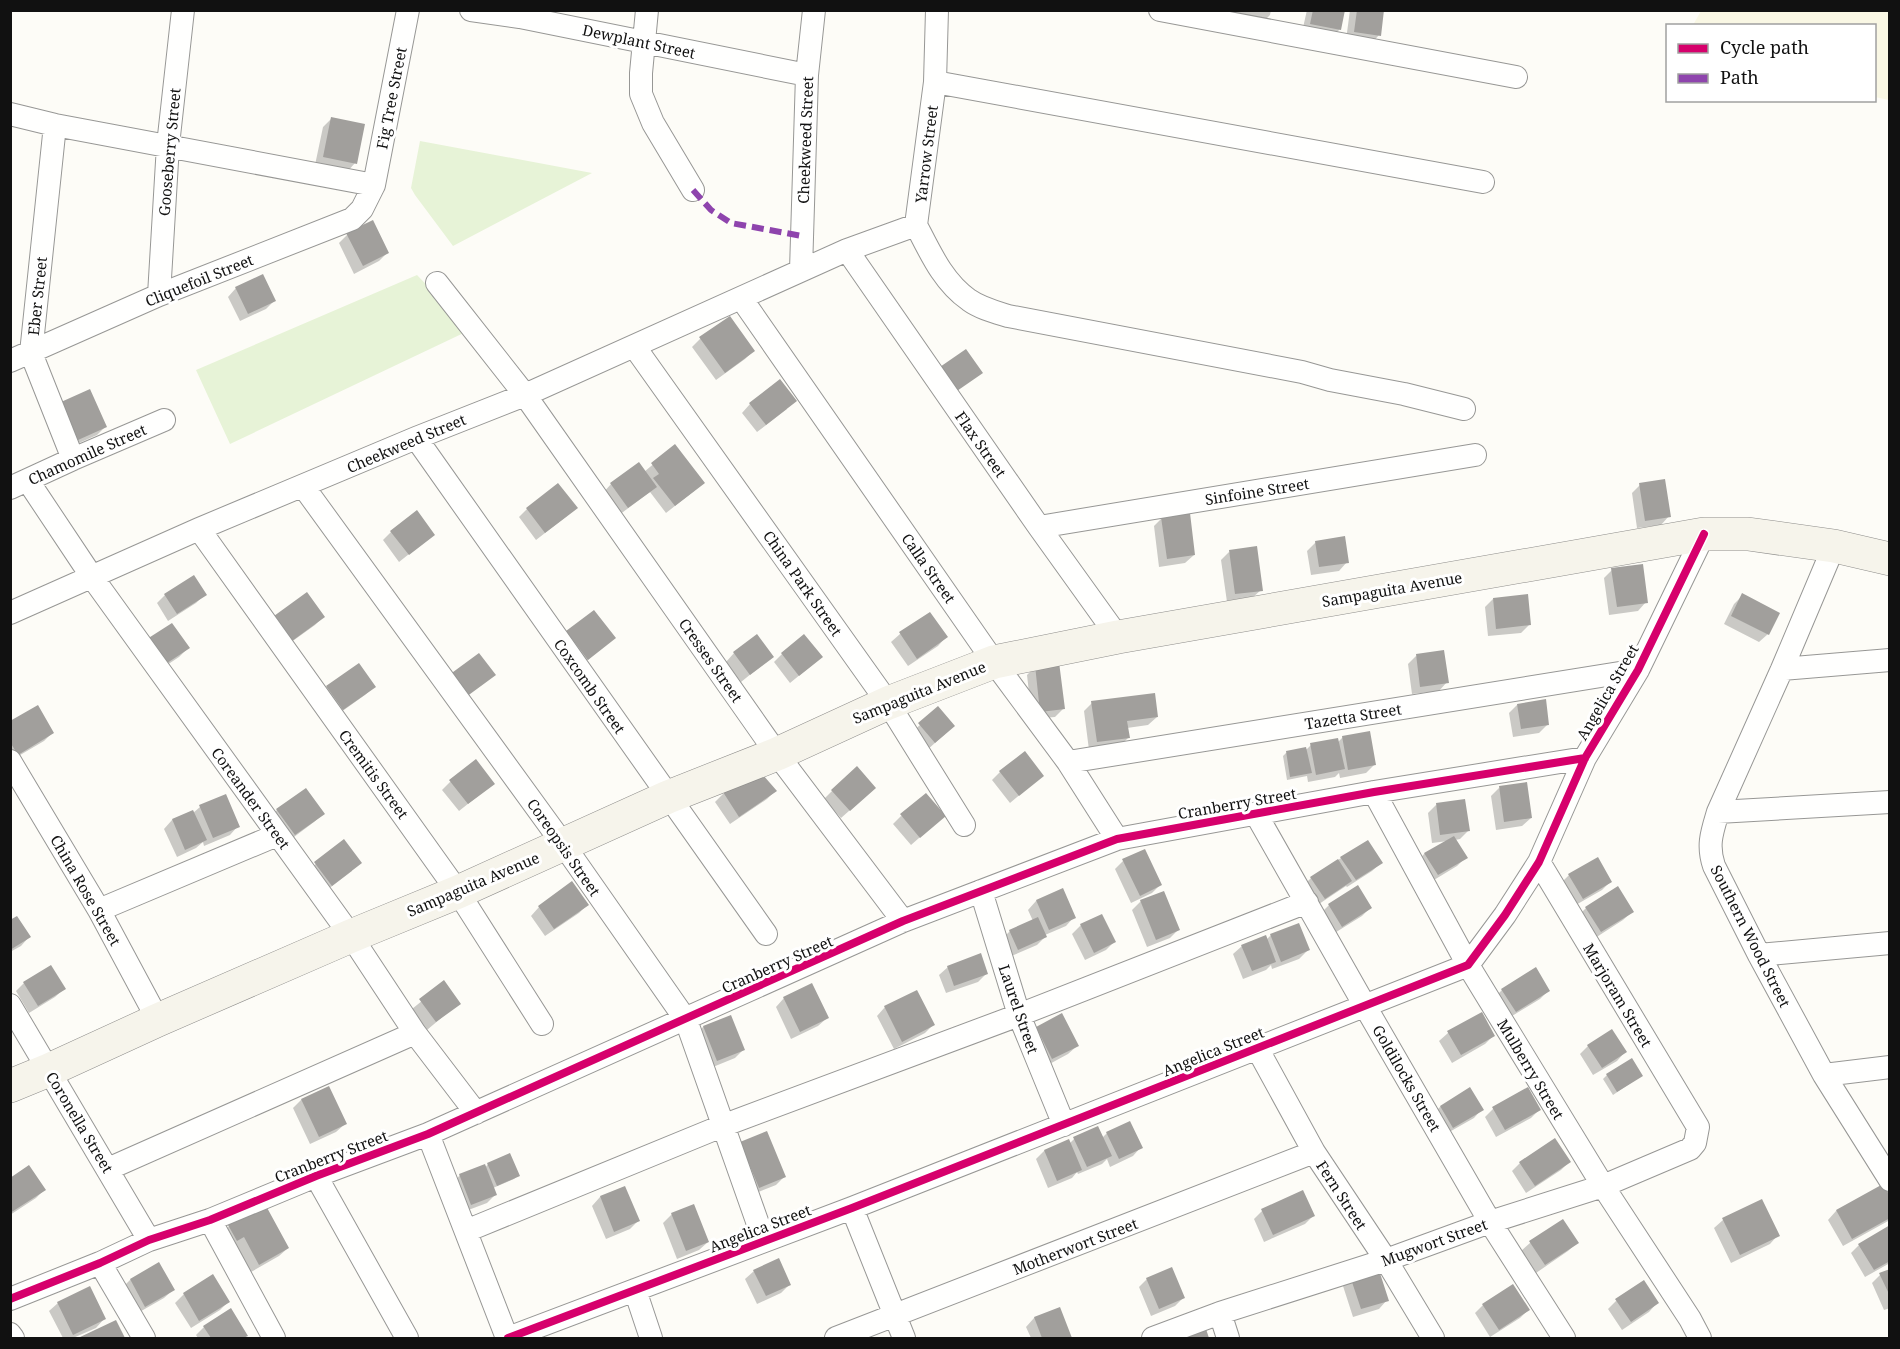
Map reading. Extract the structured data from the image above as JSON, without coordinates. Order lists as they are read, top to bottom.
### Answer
{
  "streets": {
    "main road": ["Sampaguita Avenue"],
    "street": [
      "Dewplant Street",
      "Fig Tree Street",
      "Cheekweed Street",
      "Gooseberry Street",
      "Yarrow Street",
      "Cliquefoil Street",
      "Eber Street",
      "Flax Street",
      "Chamomile Street",
      "Sinfoine Street",
      "Calla Street",
      "China Park Street",
      "Cresses Street",
      "Coxcomb Street",
      "Angelica Street",
      "Tazetta Street",
      "Cremitis Street",
      "Coreander Street",
      "Cranberry Street",
      "Coreopsis Street",
      "China Rose Street",
      "Southern Wood Street",
      "Marjoram Street",
      "Laurel Street",
      "Mulberry Street",
      "Goldilocks Street",
      "Coronella Street",
      "Fern Street",
      "Mugwort Street",
      "Motherwort Street"
    ]
  },
  "crossings": [
    ["Dewplant Street", "Cheekweed Street"],
    ["Fig Tree Street", "Cliquefoil Street"],
    ["Cheekweed Street", "Yarrow Street"],
    ["Cheekweed Street", "Flax Street"],
    ["Cheekweed Street", "Calla Street"],
    ["Cheekweed Street", "China Park Street"],
    ["Cheekweed Street", "Cresses Street"],
    ["Cheekweed Street", "Coxcomb Street"],
    ["Cheekweed Street", "Cremitis Street"],
    ["Cheekweed Street", "Coreander Street"],
    ["Cheekweed Street", "Coreopsis Street"],
    ["Gooseberry Street", "Cliquefoil Street"],
    ["Yarrow Street", "Flax Street"],
    ["Cliquefoil Street", "Eber Street"],
    ["Eber Street", "Chamomile Street"],
    ["Flax Street", "Sinfoine Street"],
    ["Flax Street", "Sampaguita Avenue"],
    ["Chamomile Street", "Coreander Street"],
    ["Calla Street", "Sampaguita Avenue"],
    ["Calla Street", "Tazetta Street"],
    ["Calla Street", "Cranberry Street"],
    ["China Park Street", "Sampaguita Avenue"],
    ["Sampaguita Avenue", "Cresses Street"],
    ["Sampaguita Avenue", "Coxcomb Street"],
    ["Sampaguita Avenue", "Angelica Street"],
    ["Sampaguita Avenue", "Cremitis Street"],
    ["Sampaguita Avenue", "Coreander Street"],
    ["Sampaguita Avenue", "Coreopsis Street"],
    ["Sampaguita Avenue", "China Rose Street"],
    ["Sampaguita Avenue", "Southern Wood Street"],
    ["Sampaguita Avenue", "Coronella Street"],
    ["Cresses Street", "Cranberry Street"],
    ["Angelica Street", "Tazetta Street"],
    ["Angelica Street", "Cranberry Street"],
    ["Angelica Street", "Coreopsis Street"],
    ["Angelica Street", "Marjoram Street"],
    ["Angelica Street", "Laurel Street"],
    ["Angelica Street", "Mulberry Street"],
    ["Angelica Street", "Goldilocks Street"],
    ["Angelica Street", "Fern Street"],
    ["Coreander Street", "Cranberry Street"],
    ["Cranberry Street", "Coreopsis Street"],
    ["Cranberry Street", "Laurel Street"],
    ["Cranberry Street", "Mulberry Street"],
    ["Cranberry Street", "Goldilocks Street"],
    ["Cranberry Street", "Coronella Street"],
    ["Marjoram Street", "Mugwort Street"],
    ["Mulberry Street", "Mugwort Street"],
    ["Goldilocks Street", "Mugwort Street"],
    ["Fern Street", "Mugwort Street"],
    ["Fern Street", "Motherwort Street"]
  ],
  "legend": ["Cycle path", "Path"]
}
